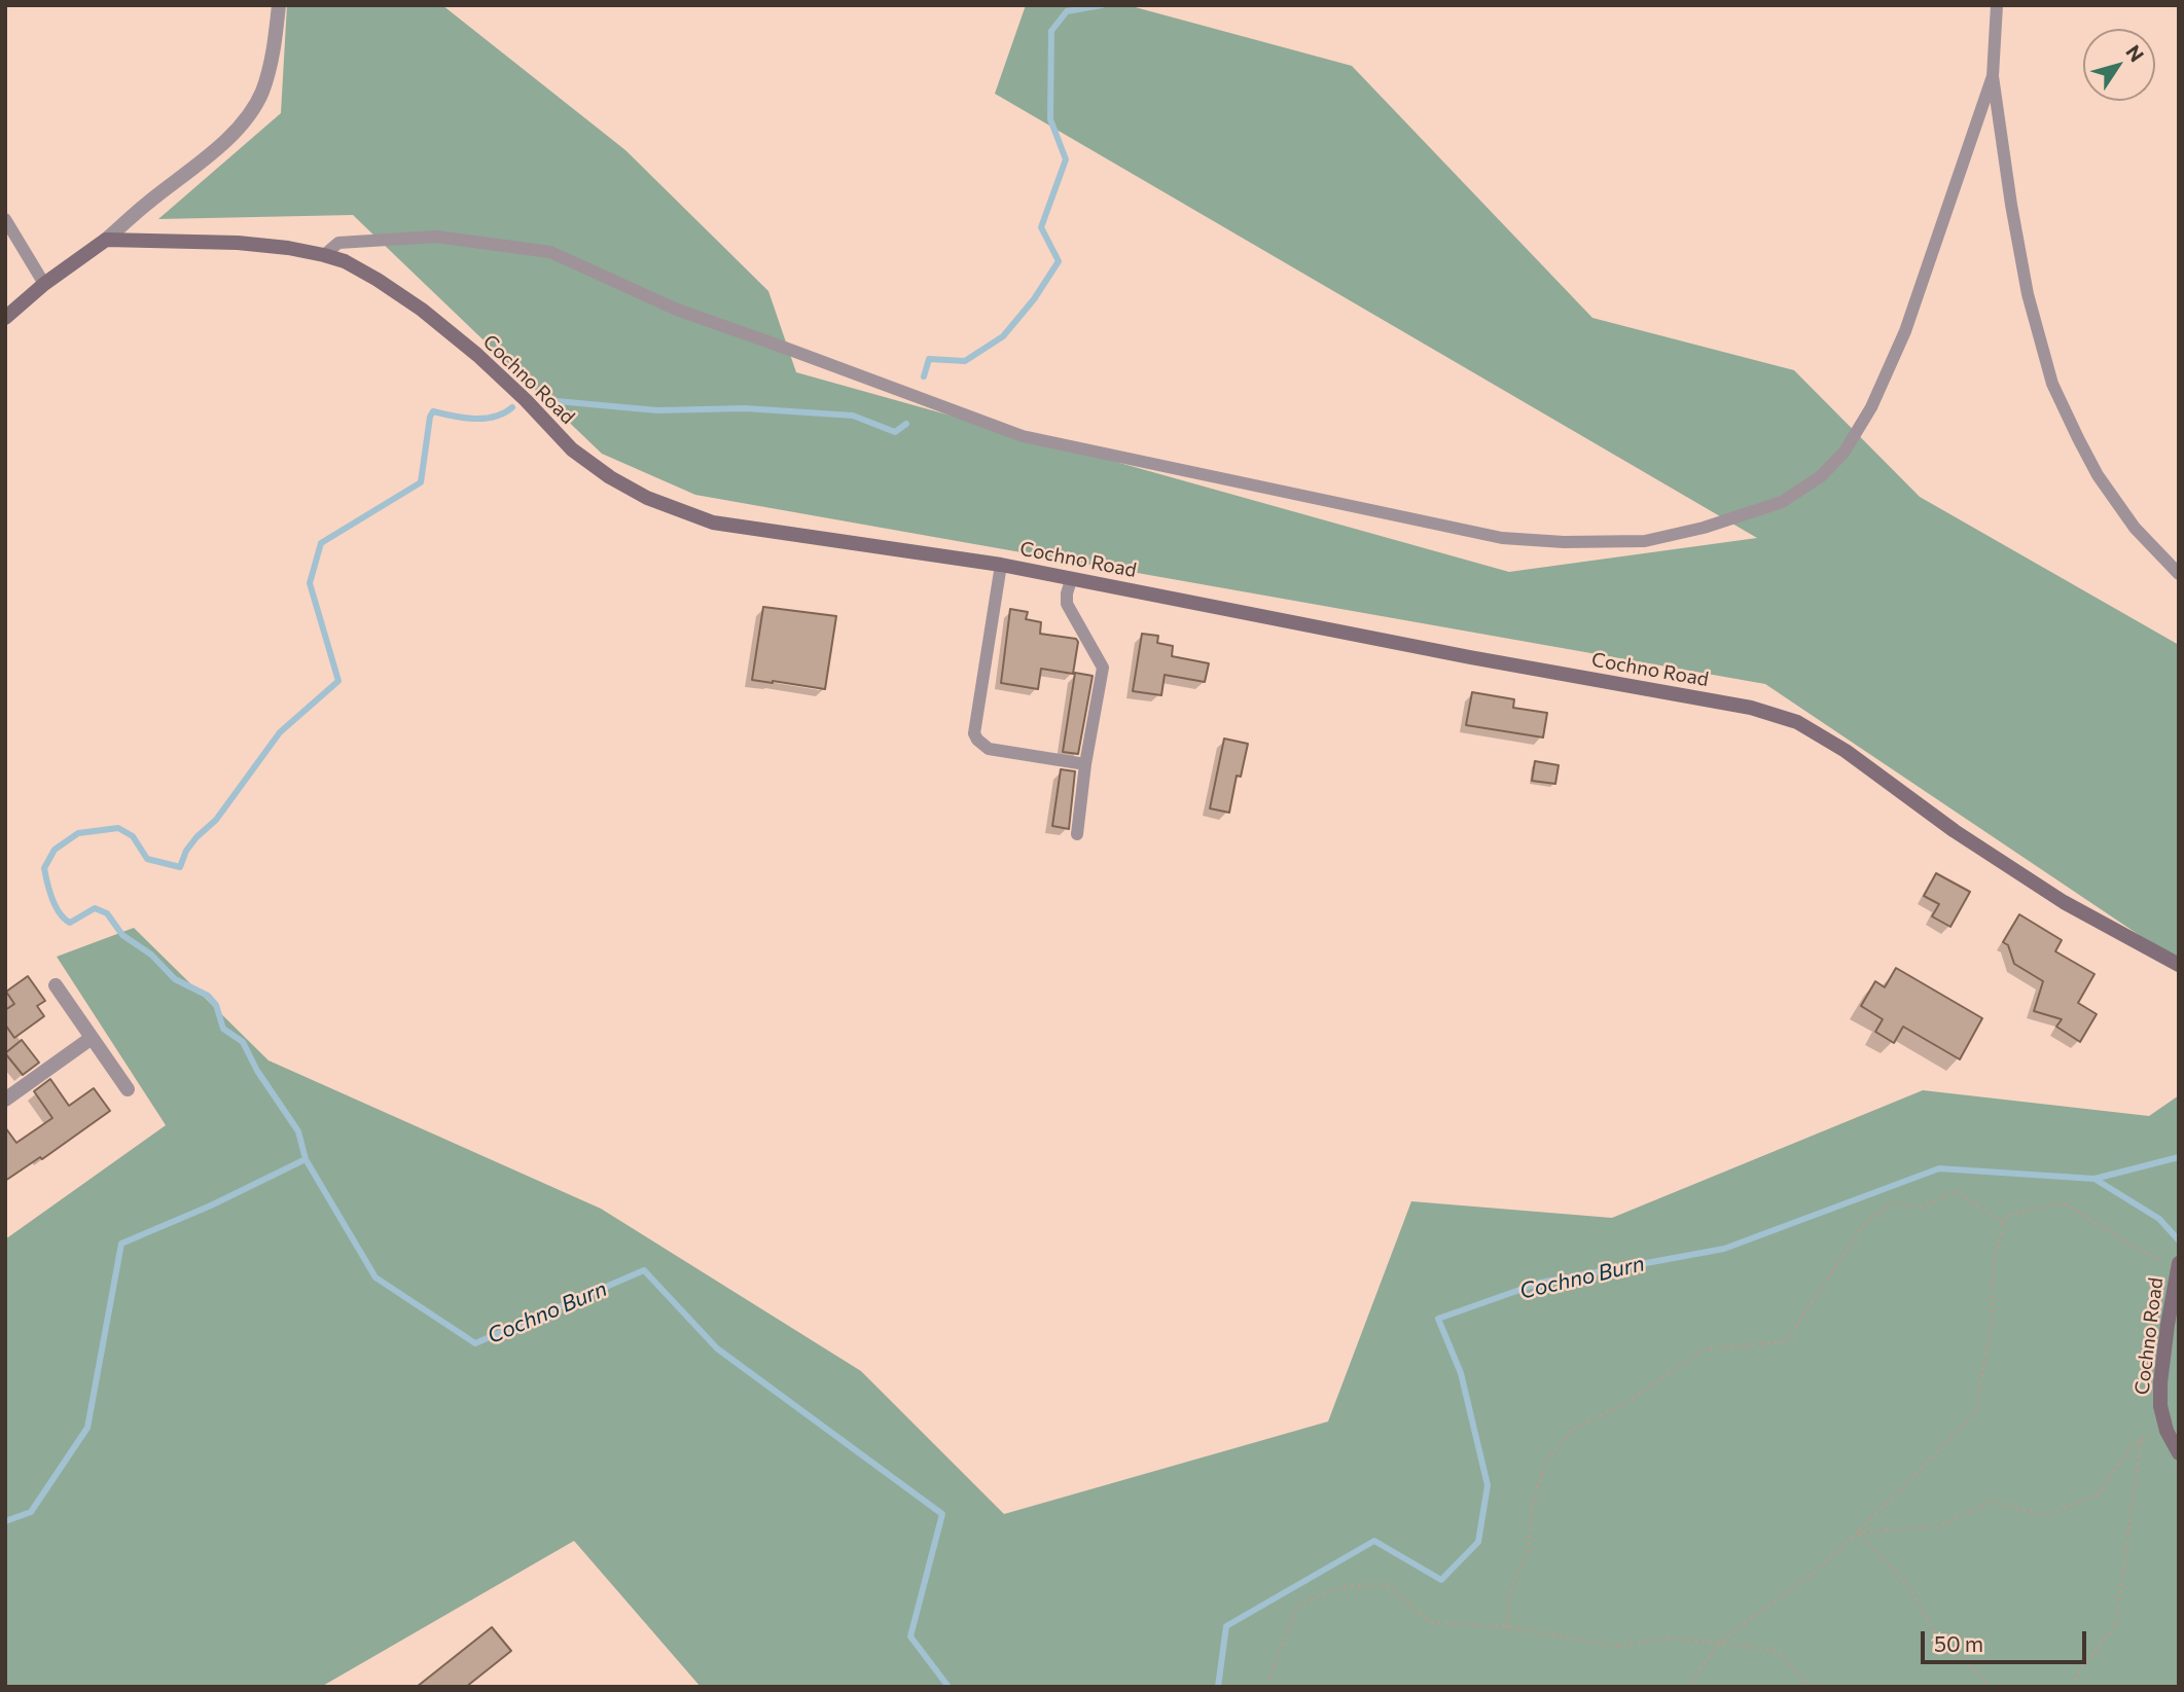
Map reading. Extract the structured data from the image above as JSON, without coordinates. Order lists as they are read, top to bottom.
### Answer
{
  "streets": {
    "street": ["Cochno Road"]
  },
  "water": ["Cochno Burn"],
  "scale_bar": "50 m",
  "north": "top right"
}
